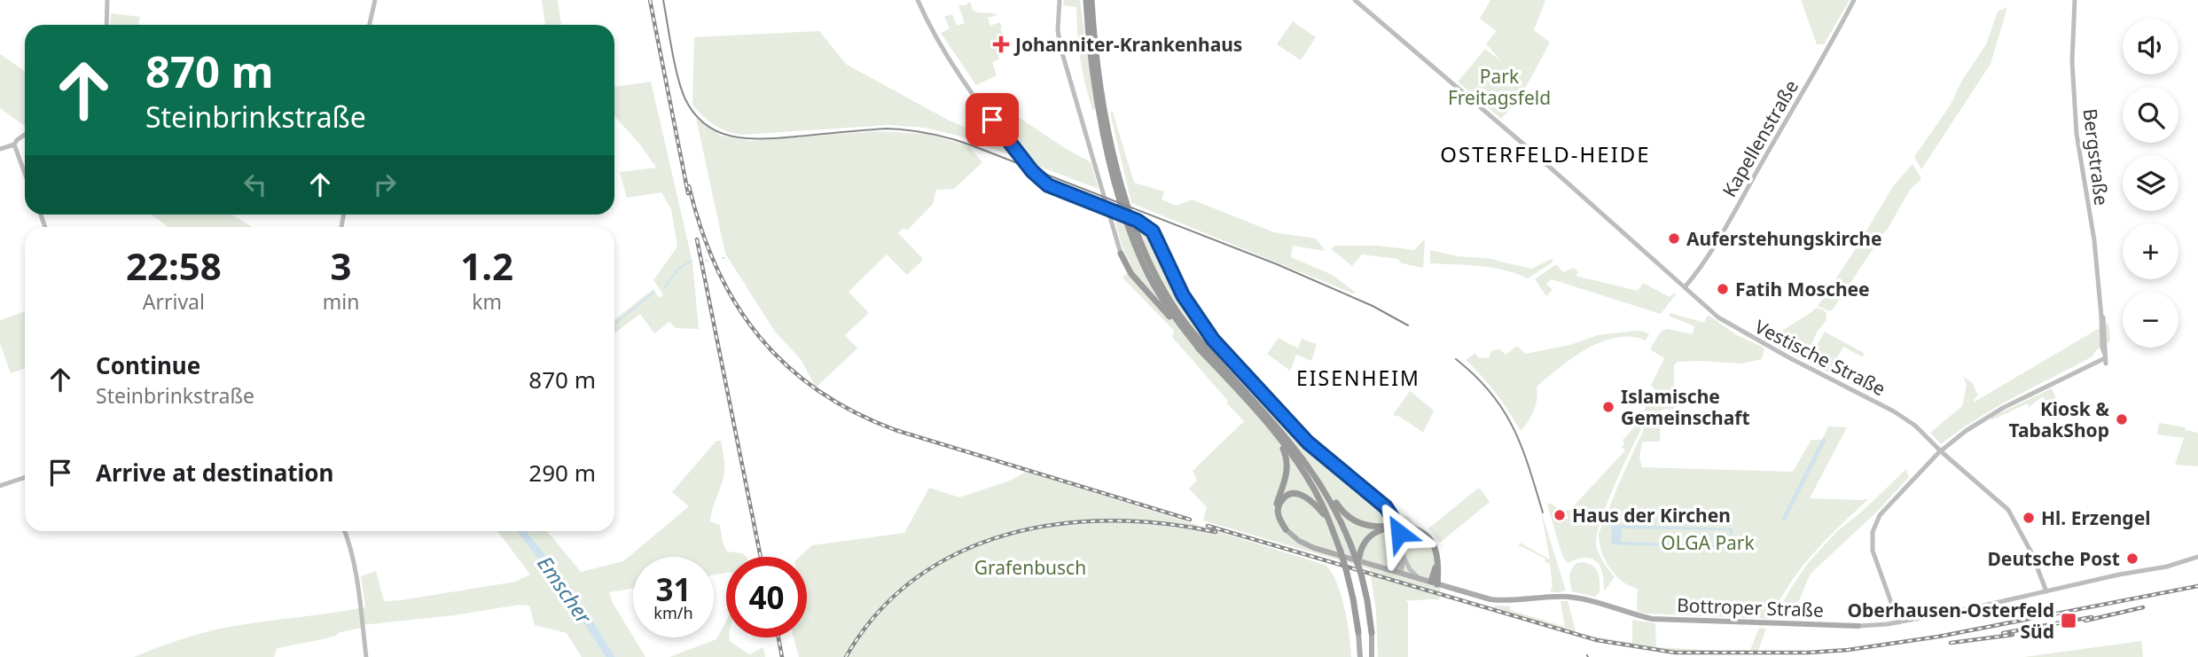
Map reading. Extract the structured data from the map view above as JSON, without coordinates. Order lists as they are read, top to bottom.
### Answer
{
  "streets": {
    "main road": ["Bottroper Straße"],
    "street": ["Kapellenstraße", "Bergstraße", "Vestische Straße"]
  },
  "crossings": [
    ["Kapellenstraße", "Vestische Straße"],
    ["Bergstraße", "Vestische Straße"],
    ["Vestische Straße", "Bottroper Straße"]
  ],
  "districts": ["OSTERFELD-HEIDE", "EISENHEIM"],
  "water": ["Emscher"],
  "parks": ["Park Freitagsfeld", "OLGA Park", "Grafenbusch"],
  "places": {
    "health": ["Johanniter-Krankenhaus"],
    "other": [
      "Auferstehungskirche",
      "Fatih Moschee",
      "Islamische Gemeinschaft",
      "Kiosk & TabakShop",
      "Haus der Kirchen",
      "Hl. Erzengel",
      "Deutsche Post"
    ],
    "transit": ["Oberhausen-Osterfeld Süd"]
  },
  "page": {
    "map_buttons": ["+", "−"],
    "turn": ["870 m", "Steinbrinkstraße"],
    "eta": [
      "22:58",
      "Arrival",
      "3",
      "min",
      "1.2",
      "km"
    ],
    "list": [
      {
        "name": "Continue",
        "note": "Steinbrinkstraße",
        "value": "870 m"
      },
      {
        "name": "Arrive at destination",
        "value": "290 m"
      }
    ],
    "speed": "31 km/h",
    "limit": "40"
  }
}
